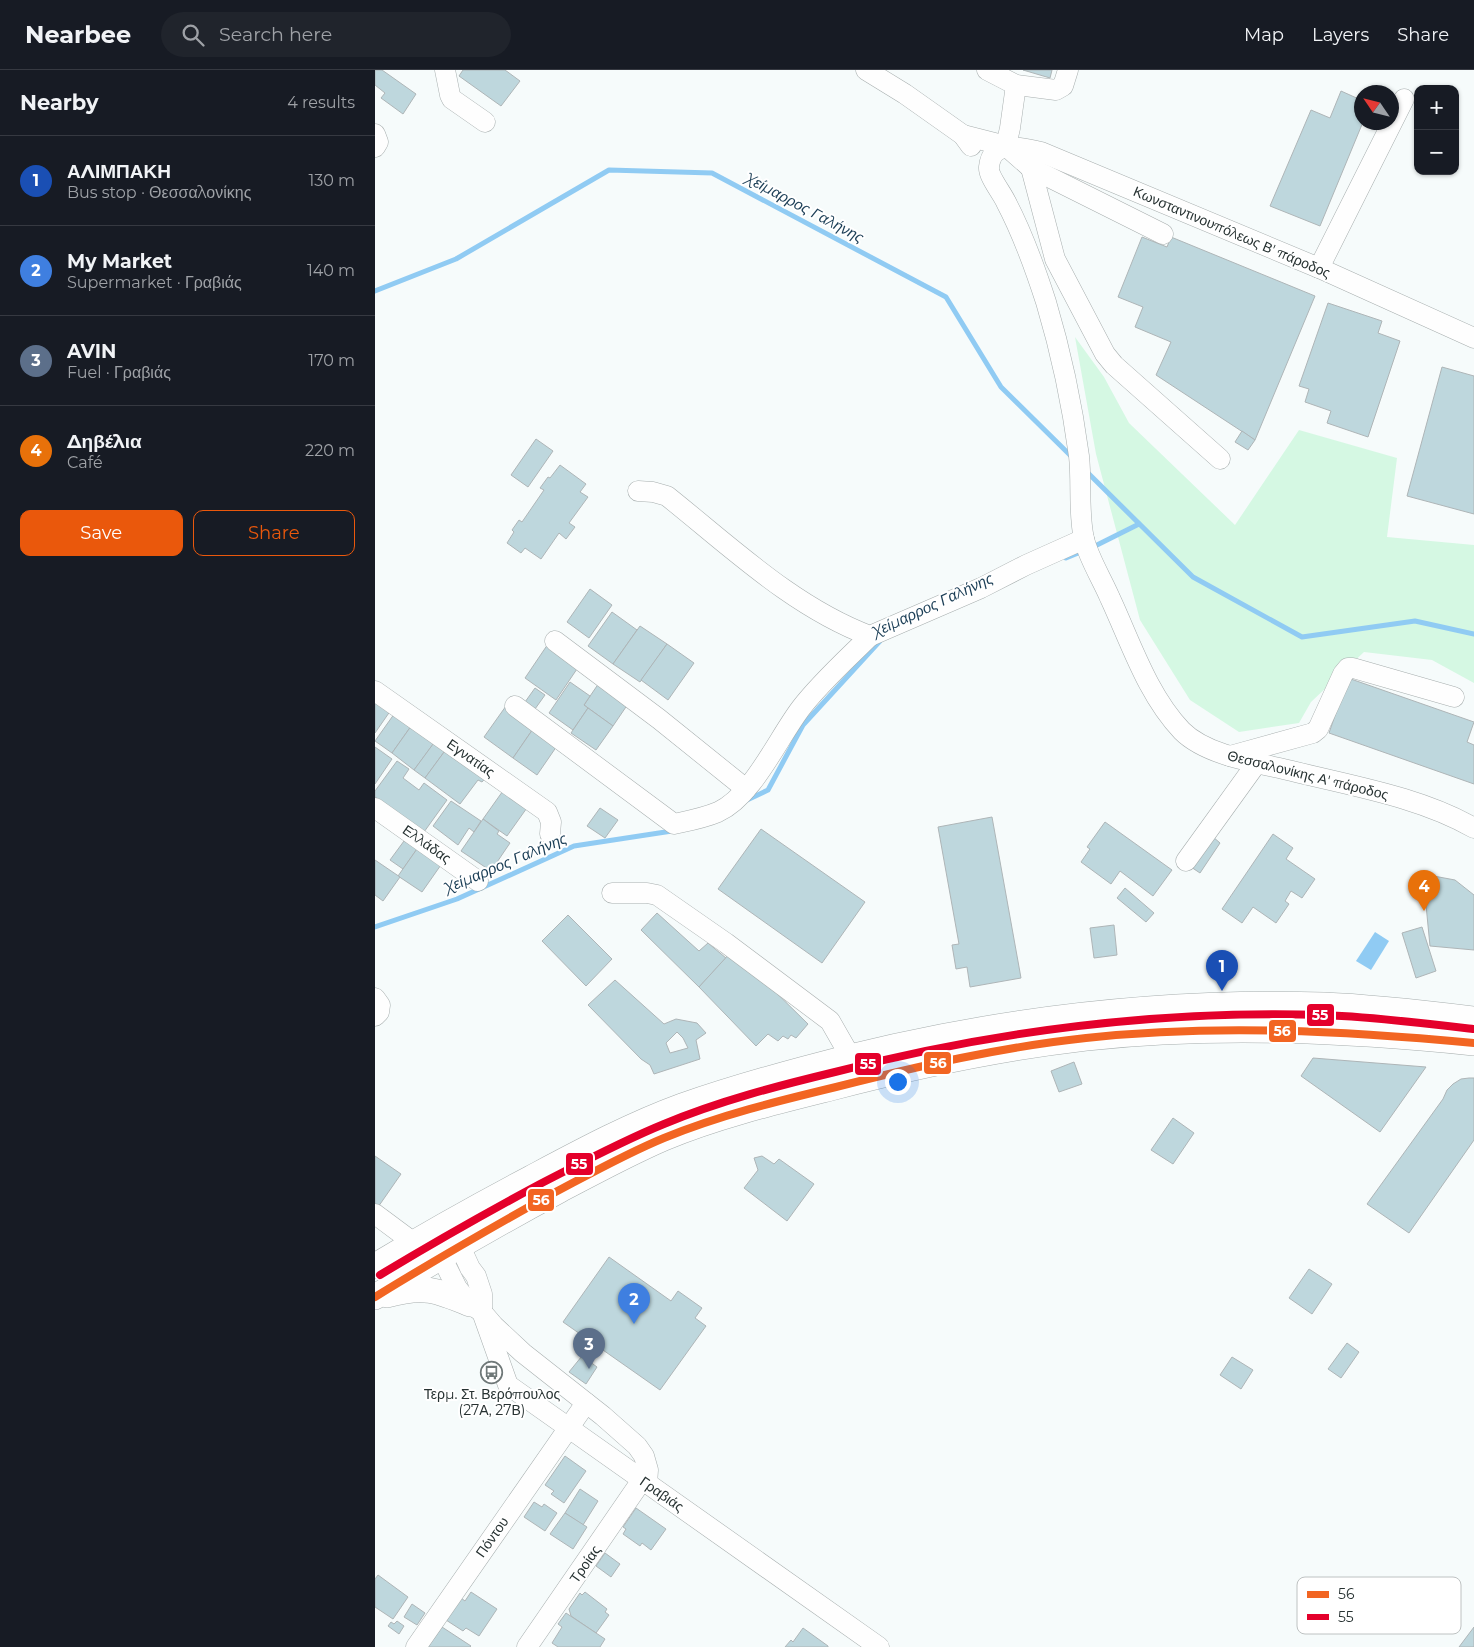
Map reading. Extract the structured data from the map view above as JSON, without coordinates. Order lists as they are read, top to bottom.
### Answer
{
  "streets": {
    "street": [
      "Κωνσταντινουπόλεως Β' πάροδος",
      "Εγνατίας",
      "Θεσσαλονίκης Α' πάροδος",
      "Ελλάδας",
      "Γραβιάς",
      "Πόντου",
      "Τροίας"
    ]
  },
  "crossings": [
    ["Κωνσταντινουπόλεως Β' πάροδος", "Θεσσαλονίκης Α' πάροδος"],
    ["Γραβιάς", "Πόντου"],
    ["Γραβιάς", "Τροίας"]
  ],
  "water": ["Χείμαρρος Γαλήνης"],
  "places": {
    "bus stop": ["Τερμ. Στ. Βερόπουλος (27Α, 27Β)"]
  },
  "lines": ["transit line 55", "transit line 56"],
  "legend": ["56", "55"],
  "north": "top left",
  "page": {
    "header": "Nearbee",
    "search": "Search here",
    "nav": ["Map", "Layers", "Share"],
    "heading": ["Nearby", "4 results"],
    "map_buttons": ["+", "−"],
    "list": [
      {
        "mark": "1",
        "name": "ΑΛΙΜΠΑΚΗ",
        "note": "Bus stop · Θεσσαλονίκης",
        "value": "130 m"
      },
      {
        "mark": "2",
        "name": "My Market",
        "note": "Supermarket · Γραβιάς",
        "value": "140 m"
      },
      {
        "mark": "3",
        "name": "AVIN",
        "note": "Fuel · Γραβιάς",
        "value": "170 m"
      },
      {
        "mark": "4",
        "name": "Δηβέλια",
        "note": "Café",
        "value": "220 m"
      }
    ],
    "buttons": ["Save", "Share"],
    "pins": [
      "4",
      "1",
      "2",
      "3"
    ]
  }
}
